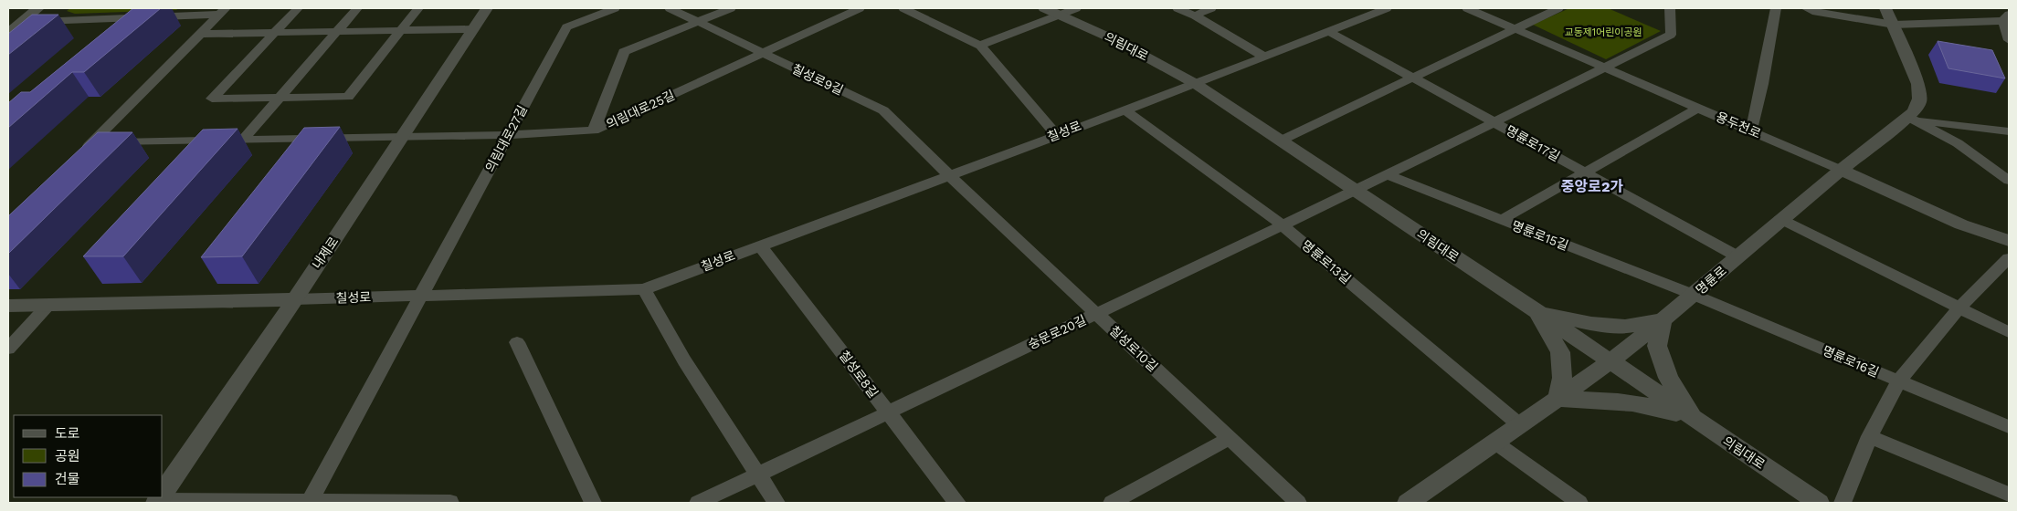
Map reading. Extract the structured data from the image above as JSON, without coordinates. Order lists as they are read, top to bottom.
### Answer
{
  "streets": {
    "street": [
      "의림대로",
      "칠성로9길",
      "의림대로25길",
      "용두천로",
      "칠성로",
      "의림대로27길",
      "명륜로17길",
      "명륜로15길",
      "내제로",
      "명륜로13길",
      "명륜로",
      "숭문로20길",
      "칠성로10길",
      "명륜로16길",
      "칠성로8길"
    ]
  },
  "crossings": [
    ["의림대로", "칠성로"],
    ["의림대로", "명륜로"],
    ["의림대로", "숭문로20길"],
    ["칠성로9길", "의림대로25길"],
    ["칠성로9길", "칠성로"],
    ["칠성로9길", "칠성로10길"],
    ["의림대로25길", "의림대로27길"],
    ["의림대로25길", "내제로"],
    ["용두천로", "명륜로"],
    ["용두천로", "숭문로20길"],
    ["칠성로", "의림대로27길"],
    ["칠성로", "명륜로17길"],
    ["칠성로", "내제로"],
    ["칠성로", "명륜로13길"],
    ["칠성로", "칠성로10길"],
    ["칠성로", "칠성로8길"],
    ["명륜로17길", "명륜로"],
    ["명륜로17길", "숭문로20길"],
    ["명륜로15길", "명륜로"],
    ["명륜로15길", "숭문로20길"],
    ["명륜로15길", "명륜로16길"],
    ["명륜로13길", "명륜로"],
    ["명륜로13길", "숭문로20길"],
    ["명륜로", "명륜로16길"],
    ["숭문로20길", "칠성로10길"],
    ["숭문로20길", "칠성로8길"]
  ],
  "districts": ["중앙로2가"],
  "parks": ["교동제1어린이공원"],
  "legend": ["도로", "공원", "건물"]
}
